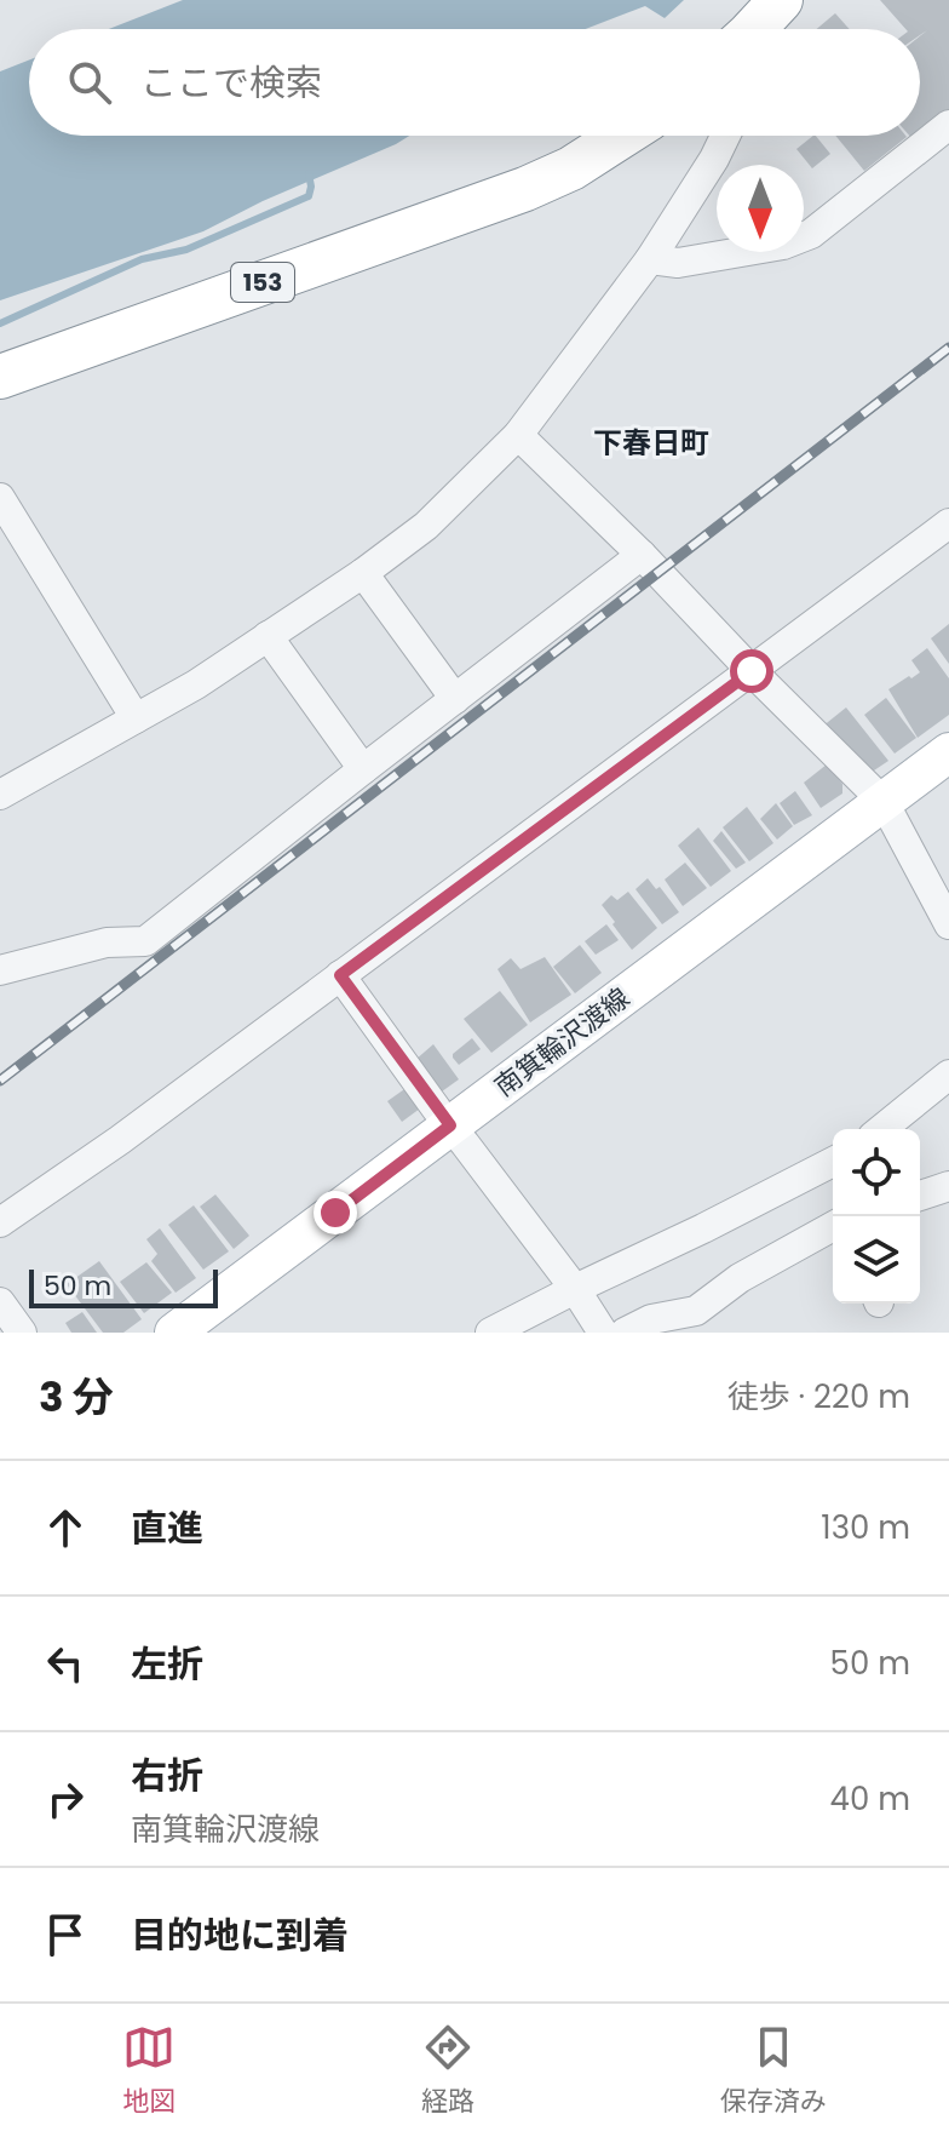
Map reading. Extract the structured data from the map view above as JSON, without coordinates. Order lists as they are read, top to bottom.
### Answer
{
  "streets": {
    "highway": ["153"],
    "main road": ["南箕輪沢渡線"]
  },
  "districts": ["下春日町"],
  "scale_bar": "50 m",
  "north": "bottom",
  "page": {
    "search": "ここで検索",
    "scale": "50 m",
    "heading": ["3 分", "徒歩 · 220 m"],
    "list": [
      ["直進", "130 m"],
      ["左折", "50 m"],
      ["右折", "南箕輪沢渡線", "40 m"],
      "目的地に到着"
    ],
    "nav": ["地図", "経路", "保存済み"]
  }
}
